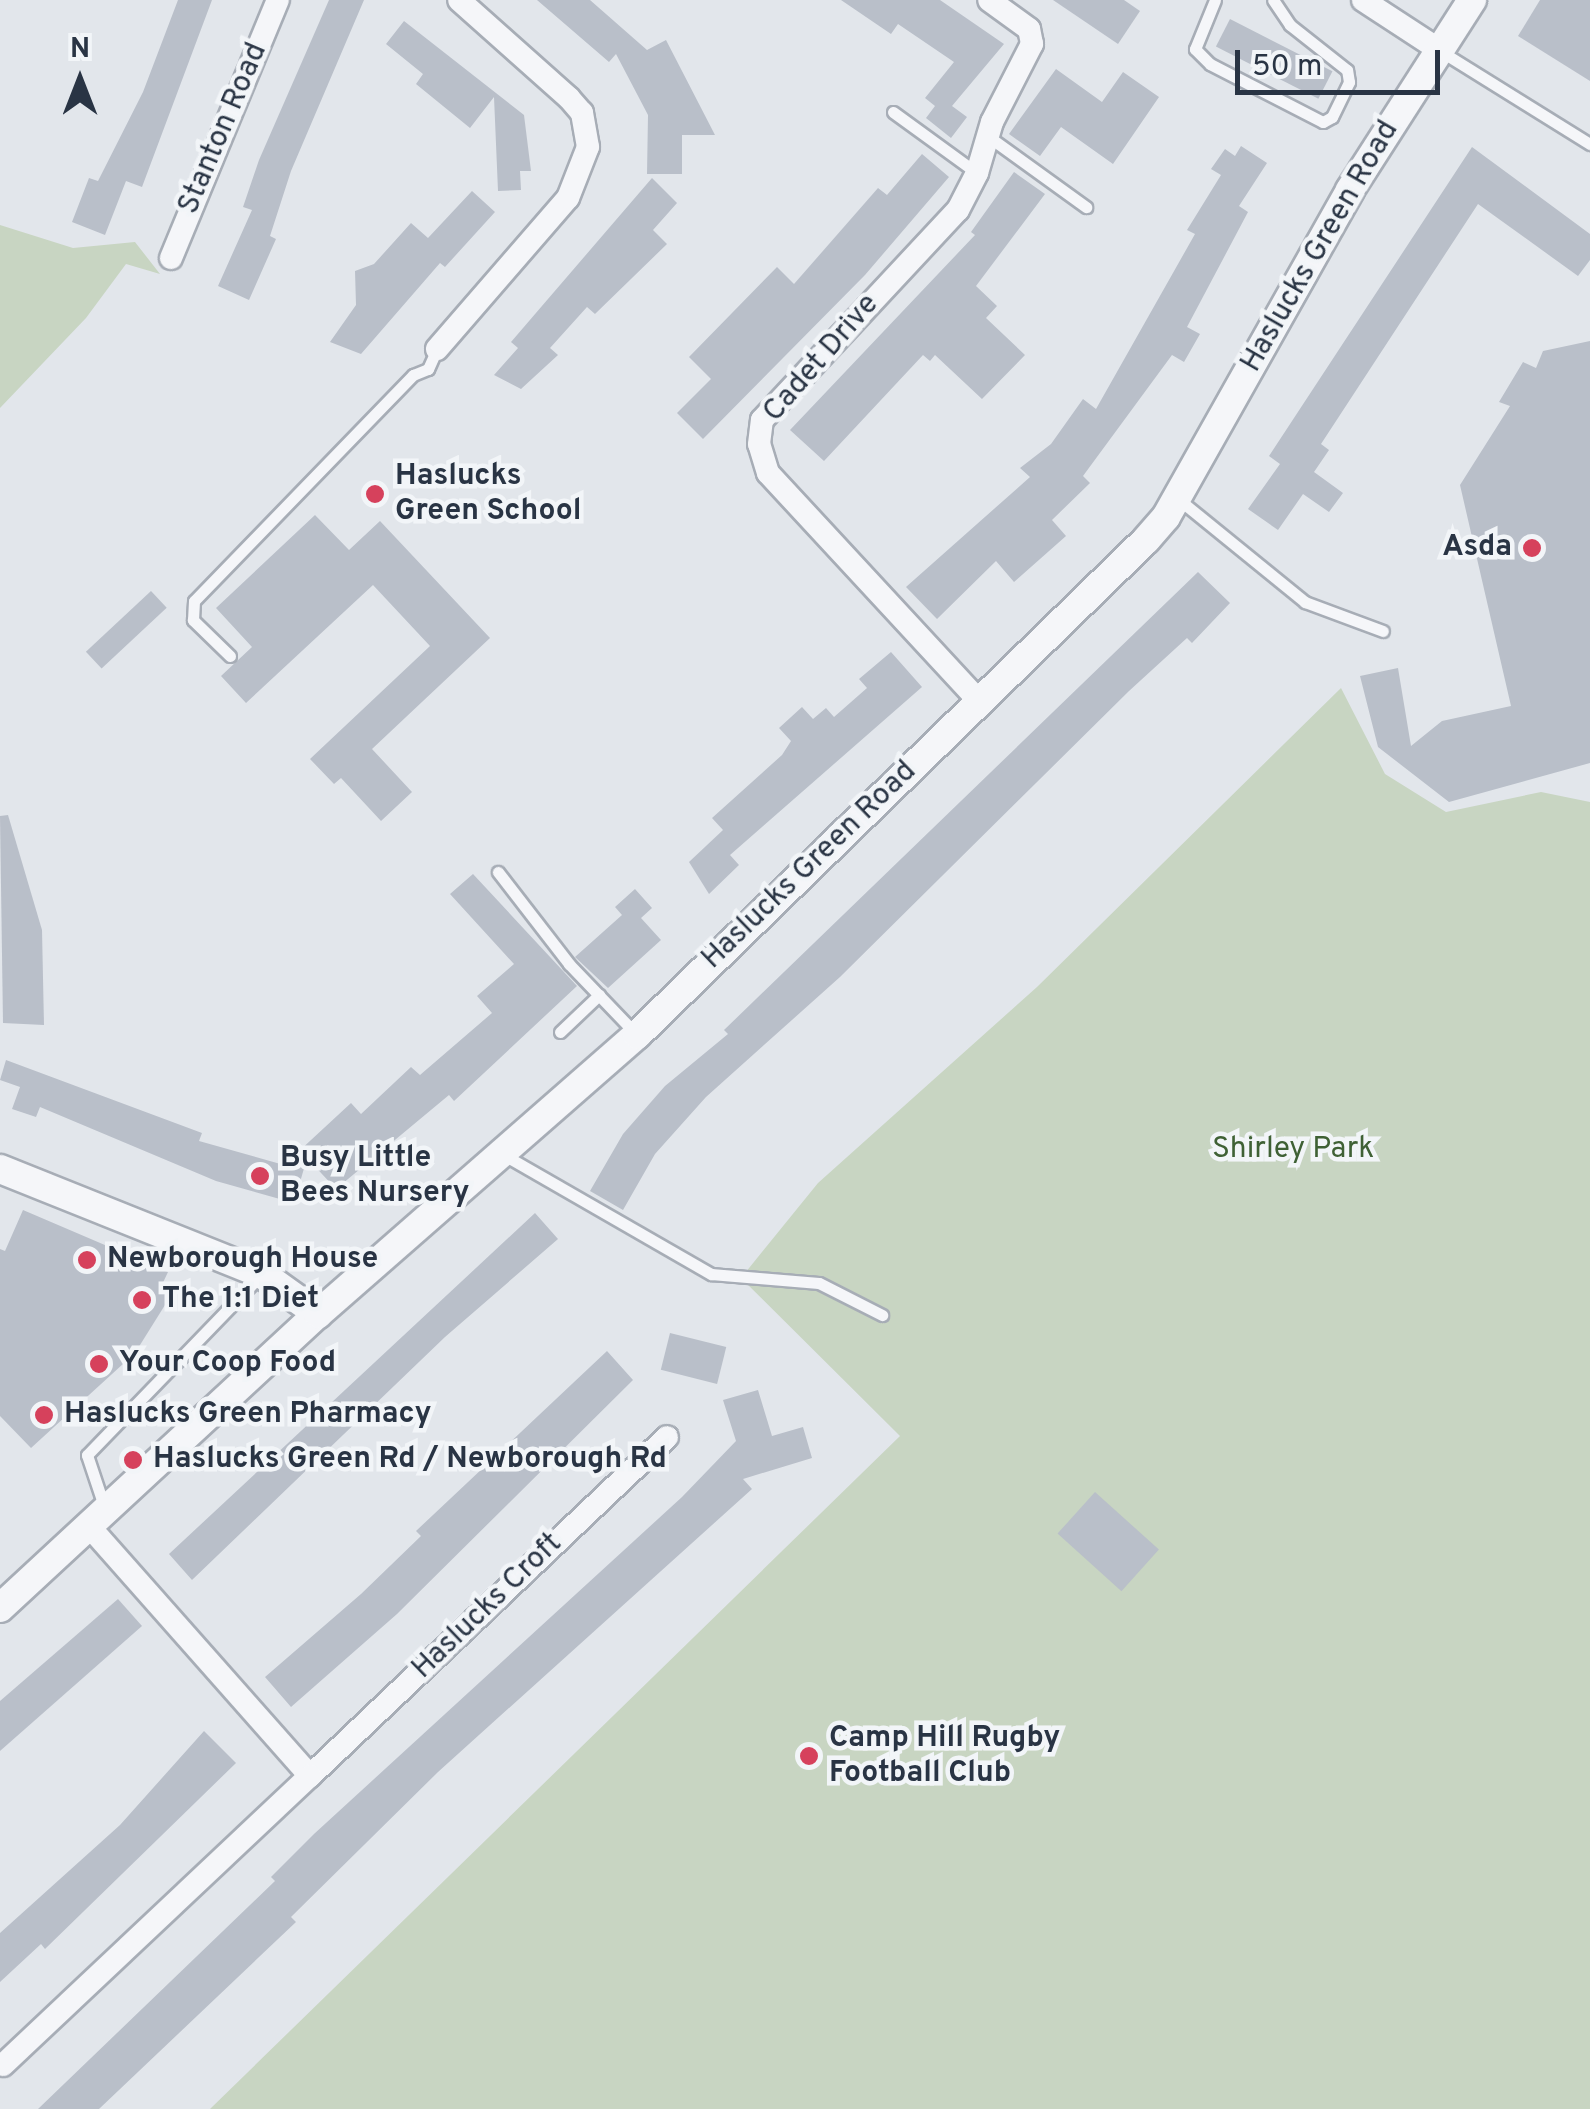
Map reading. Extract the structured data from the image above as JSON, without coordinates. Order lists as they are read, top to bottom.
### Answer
{
  "streets": {
    "street": [
      "Stanton Road",
      "Haslucks Green Road",
      "Cadet Drive",
      "Haslucks Croft"
    ]
  },
  "crossings": [
    ["Haslucks Green Road", "Cadet Drive"]
  ],
  "parks": ["Shirley Park"],
  "places": [
    "Haslucks Green School",
    "Asda",
    "Busy Little Bees Nursery",
    "Newborough House",
    "The 1:1 Diet",
    "Your Coop Food",
    "Haslucks Green Pharmacy",
    "Haslucks Green Rd / Newborough Rd",
    "Camp Hill Rugby Football Club"
  ],
  "scale_bar": "50 m",
  "north": "top"
}
